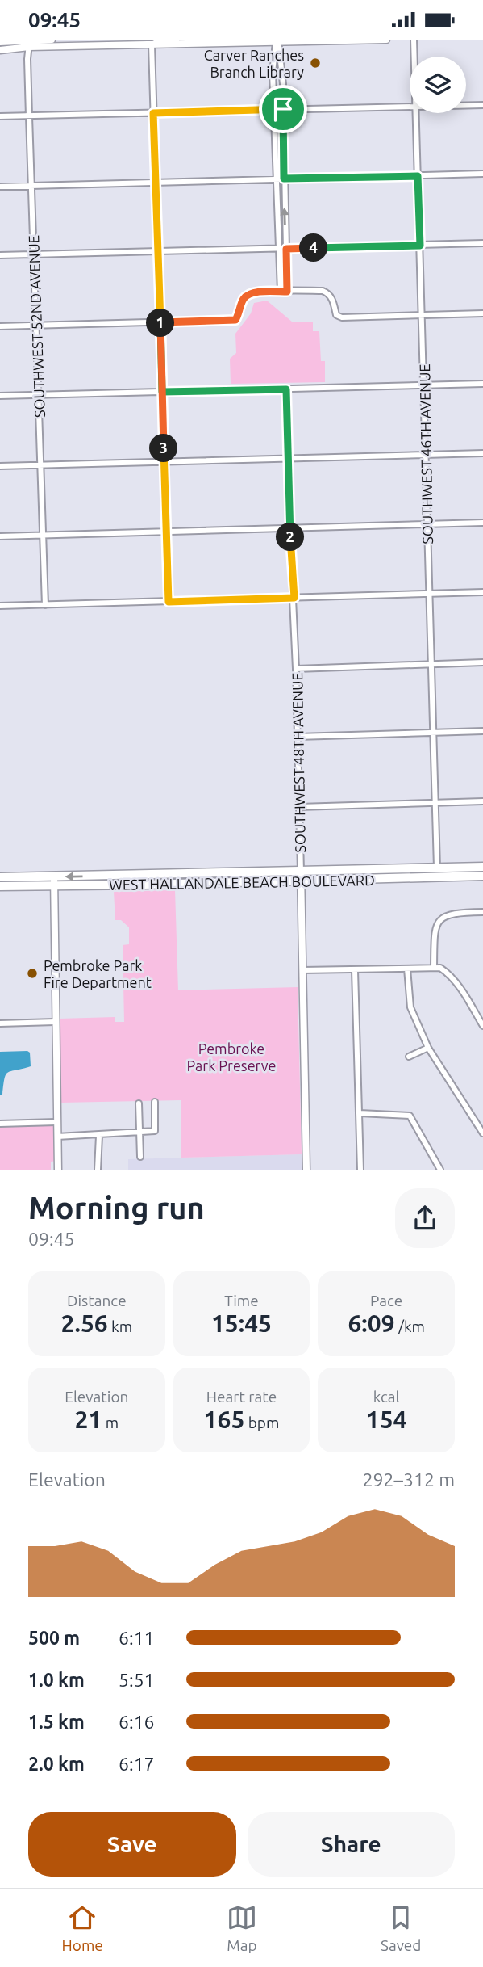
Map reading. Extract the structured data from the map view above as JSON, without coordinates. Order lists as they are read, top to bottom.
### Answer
{
  "streets": {
    "main road": ["WEST HALLANDALE BEACH BOULEVARD"],
    "street": ["SOUTHWEST 52ND AVENUE", "SOUTHWEST 46TH AVENUE", "SOUTHWEST 48TH AVENUE"]
  },
  "crossings": [
    ["SOUTHWEST 46TH AVENUE", "WEST HALLANDALE BEACH BOULEVARD"],
    ["SOUTHWEST 48TH AVENUE", "WEST HALLANDALE BEACH BOULEVARD"]
  ],
  "parks": ["Pembroke Park Preserve"],
  "places": ["Carver Ranches Branch Library", "Pembroke Park Fire Department"],
  "page": {
    "status": "09:45",
    "pins": [
      "4",
      "1",
      "3",
      "2"
    ],
    "heading": ["Morning run", "09:45"],
    "stats": [
      ["Distance", "2.56 km"],
      ["Time", "15:45"],
      ["Pace", "6:09 /km"],
      ["Elevation", "21 m"],
      ["Heart rate", "165 bpm"],
      ["kcal", "154"]
    ],
    "chart": ["Elevation", "292–312 m"],
    "list": [
      {
        "name": "500 m",
        "note": "6:11"
      },
      {
        "name": "1.0 km",
        "note": "5:51"
      },
      {
        "name": "1.5 km",
        "note": "6:16"
      },
      {
        "name": "2.0 km",
        "note": "6:17"
      }
    ],
    "buttons": ["Save", "Share"],
    "tabs": ["Home", "Map", "Saved"]
  }
}
